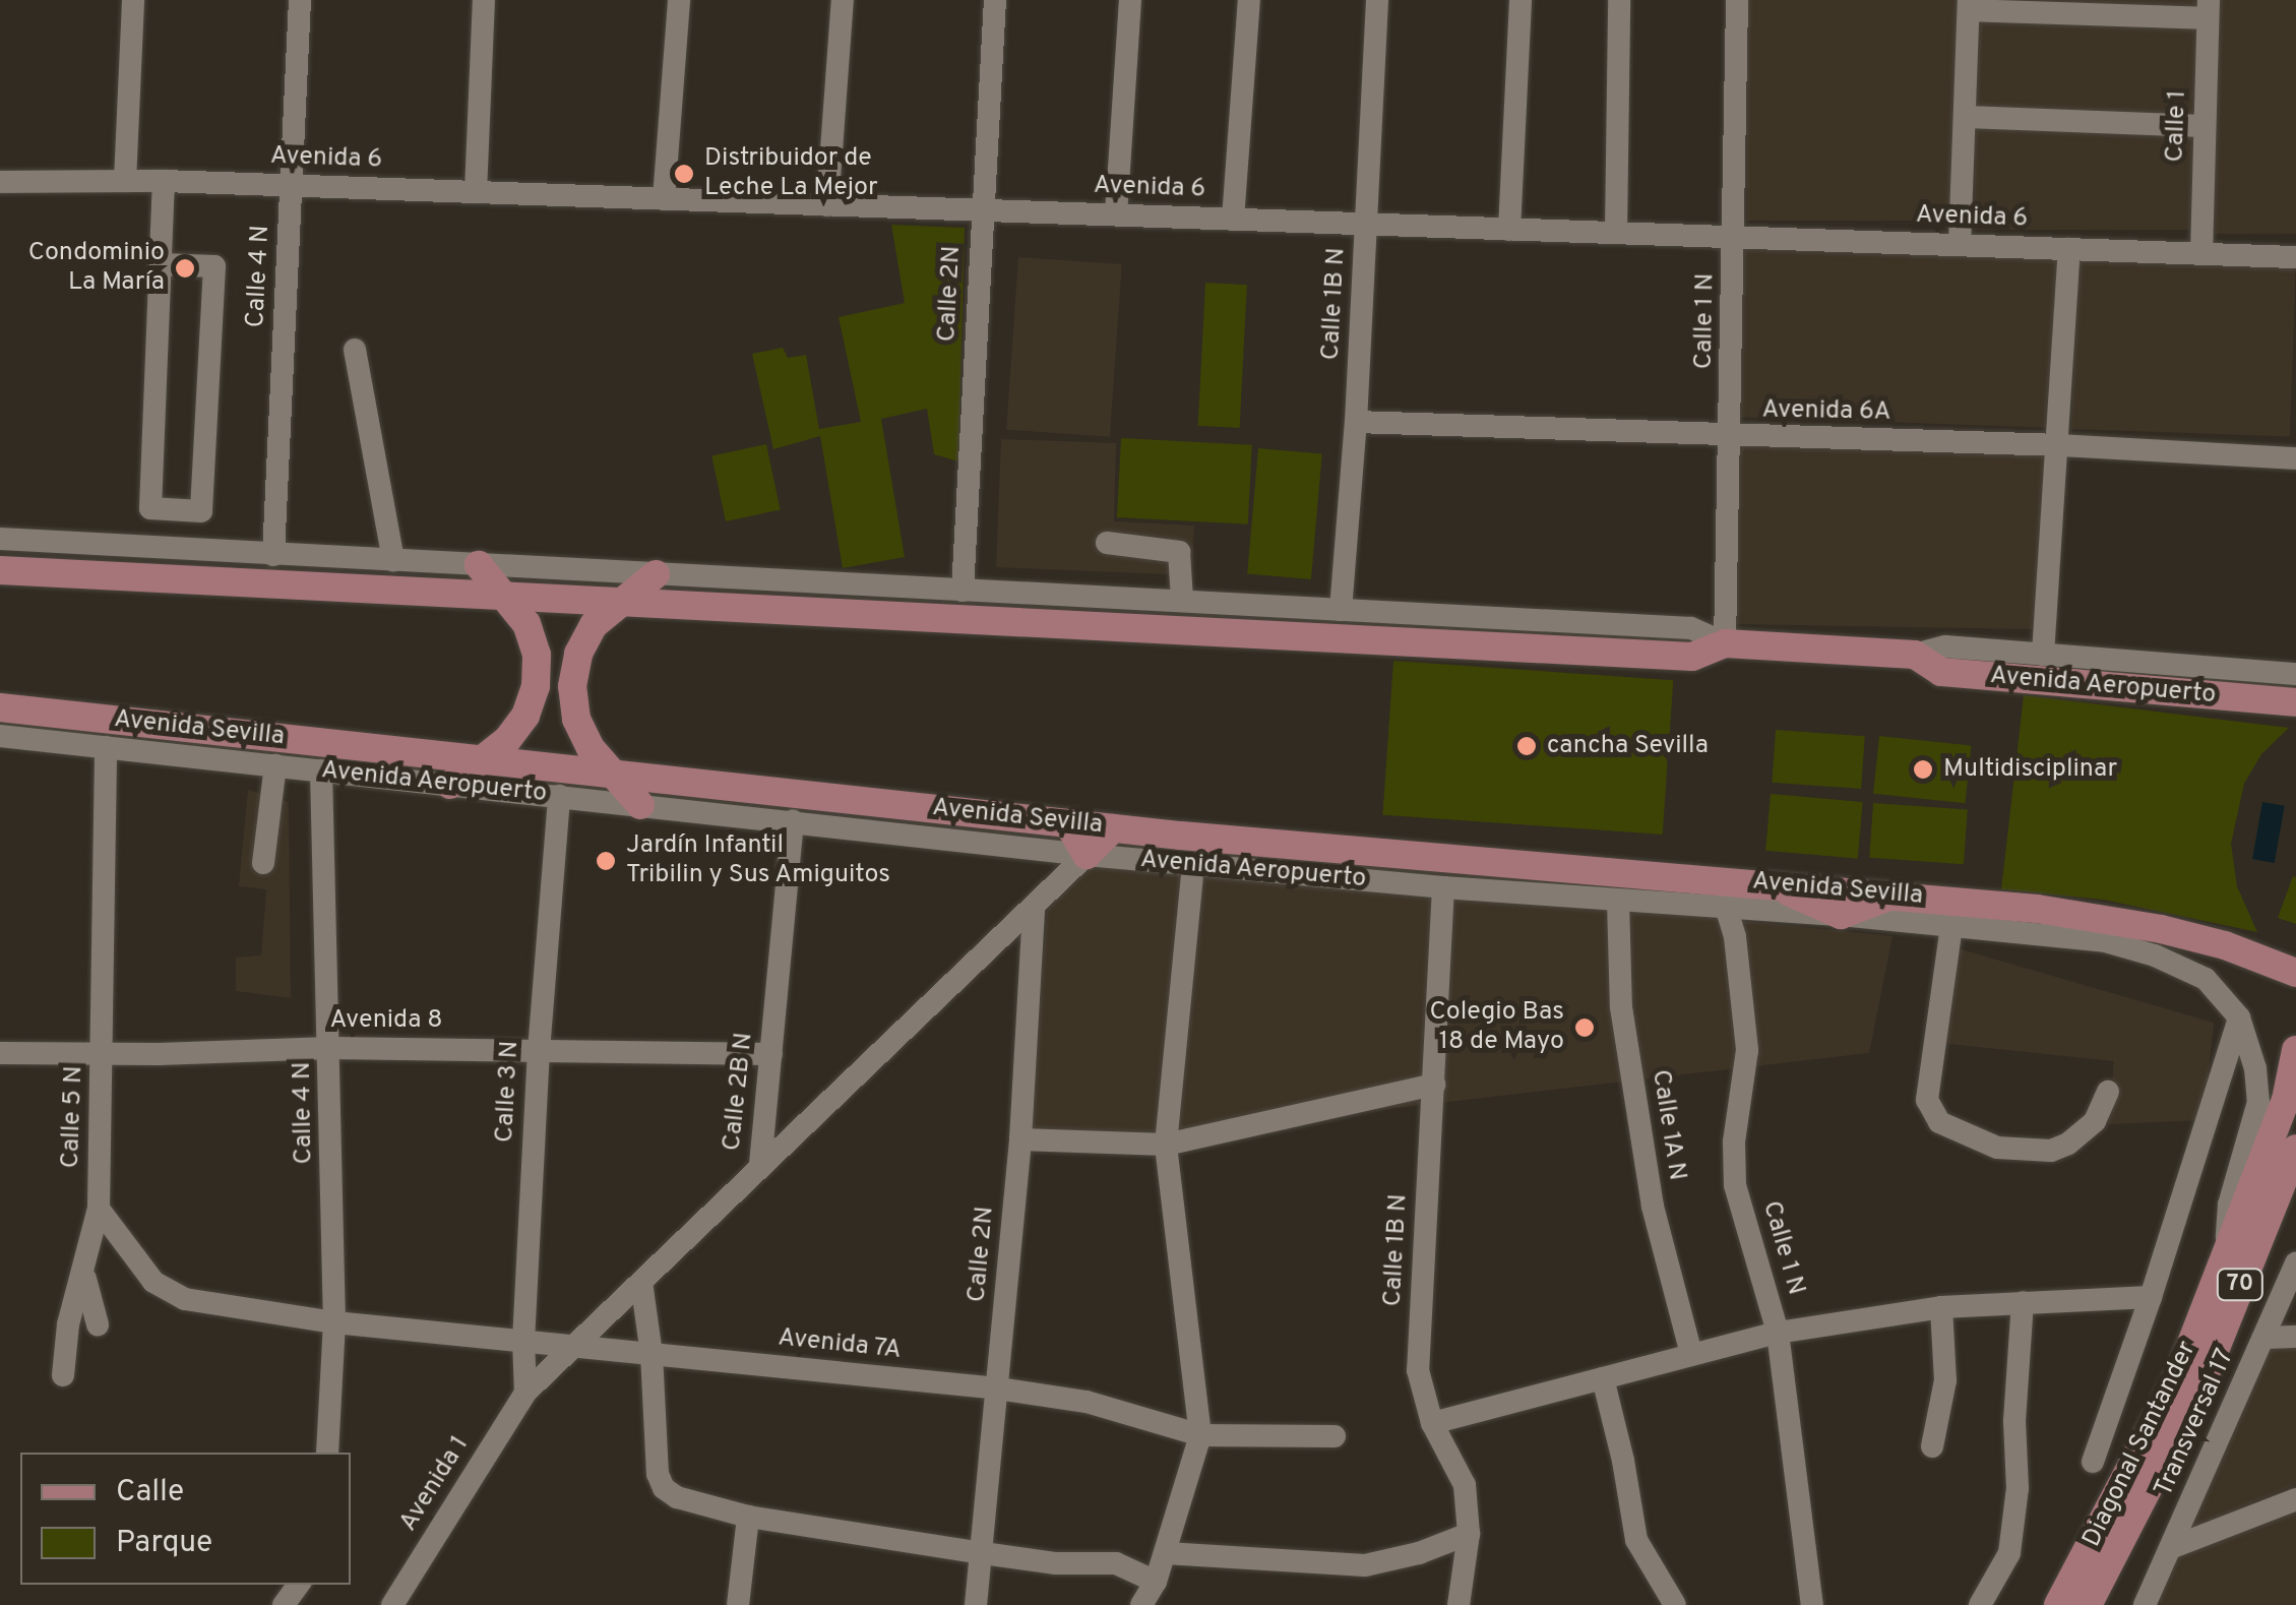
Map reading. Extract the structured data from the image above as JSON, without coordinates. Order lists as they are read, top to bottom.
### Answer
{
  "streets": {
    "main road": [
      "Avenida Aeropuerto",
      "Avenida Sevilla",
      "70",
      "Diagonal Santander"
    ],
    "street": [
      "Calle 1",
      "Avenida 6",
      "Calle 4 N",
      "Calle 2N",
      "Calle 1B N",
      "Calle 1 N",
      "Avenida 6A",
      "Avenida 8",
      "Calle 3 N",
      "Calle 2B N",
      "Calle 5 N",
      "Calle 1A N",
      "Avenida 7A",
      "Transversal 17",
      "Avenida 1"
    ]
  },
  "crossings": [
    ["Calle 1", "Avenida 6"],
    ["Avenida 6", "Calle 4 N"],
    ["Avenida 6", "Calle 2N"],
    ["Avenida 6", "Calle 1B N"],
    ["Avenida 6", "Calle 1 N"],
    ["Calle 4 N", "Avenida Aeropuerto"],
    ["Calle 4 N", "Avenida 8"],
    ["Calle 4 N", "Avenida 7A"],
    ["Calle 2N", "Avenida Aeropuerto"],
    ["Calle 2N", "Avenida 7A"],
    ["Calle 1B N", "Avenida 6A"],
    ["Calle 1B N", "Avenida Aeropuerto"],
    ["Calle 1 N", "Avenida 6A"],
    ["Calle 1 N", "Avenida Aeropuerto"],
    ["Avenida Aeropuerto", "Calle 3 N"],
    ["Avenida Aeropuerto", "Calle 2B N"],
    ["Avenida Aeropuerto", "Calle 5 N"],
    ["Avenida Aeropuerto", "Calle 1A N"],
    ["Avenida Aeropuerto", "Diagonal Santander"],
    ["Avenida 8", "Calle 3 N"],
    ["Avenida 8", "Calle 2B N"],
    ["Avenida 8", "Calle 5 N"],
    ["Calle 3 N", "Calle 2B N"],
    ["Calle 3 N", "Avenida 7A"],
    ["Calle 3 N", "Avenida 1"],
    ["Calle 2B N", "Avenida 7A"],
    ["Calle 2B N", "Avenida 1"]
  ],
  "places": [
    "Distribuidor de Leche La Mejor",
    "Condominio La María",
    "cancha Sevilla",
    "Multidisciplinar",
    "Jardín Infantil Tribilin y Sus Amiguitos",
    "Colegio Bas 18 de Mayo"
  ],
  "legend": ["Calle", "Parque"]
}
